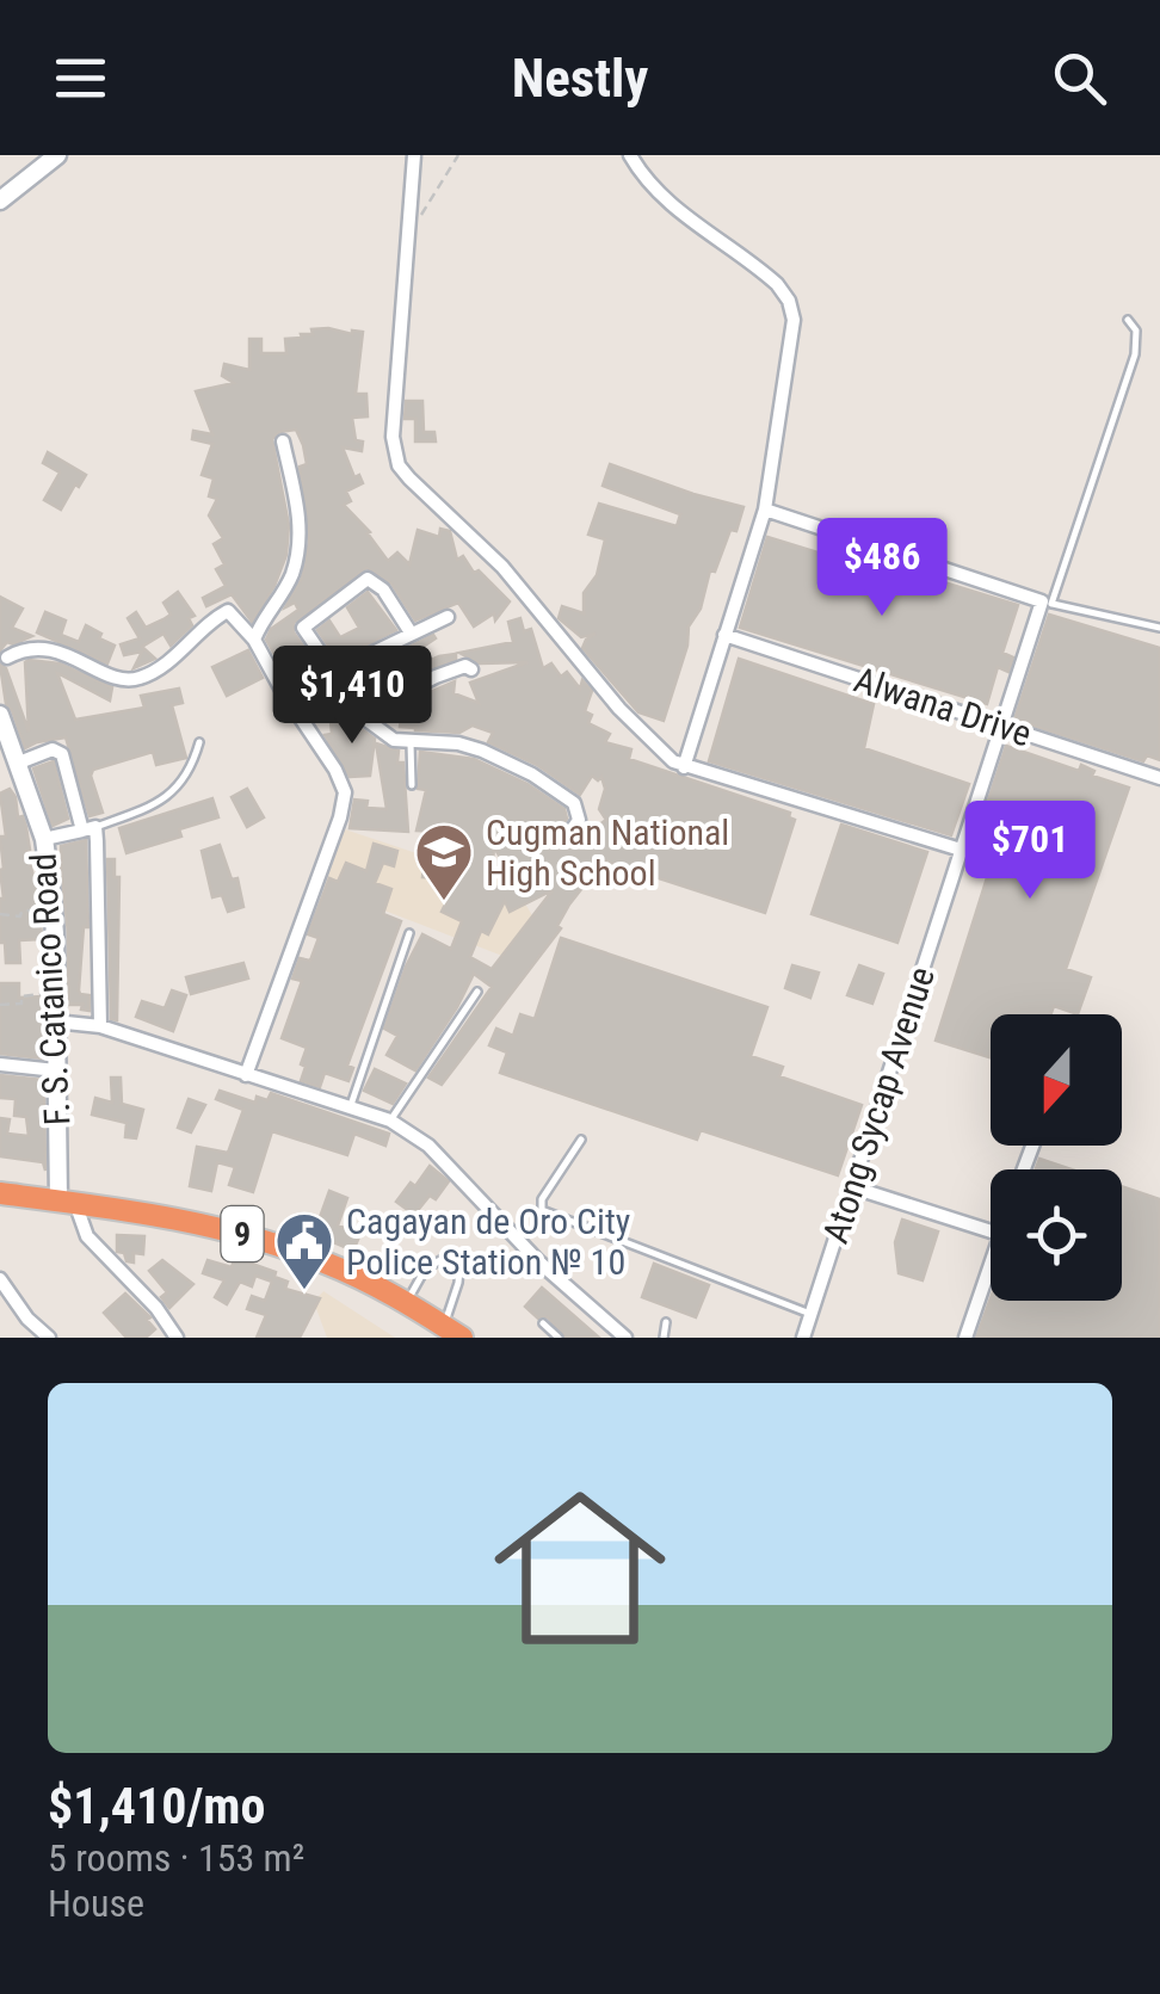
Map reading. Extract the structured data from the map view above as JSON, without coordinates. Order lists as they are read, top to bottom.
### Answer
{
  "streets": {
    "highway": ["9"],
    "street": ["Alwana Drive", "F. S. Catanico Road", "Atong Sycap Avenue"]
  },
  "crossings": [
    ["Alwana Drive", "Atong Sycap Avenue"],
    ["F. S. Catanico Road", "9"]
  ],
  "places": {
    "school or university": ["Cugman National High School"],
    "public building": ["Cagayan de Oro City Police Station № 10"]
  },
  "north": "bottom",
  "page": {
    "header": "Nestly",
    "price": ["$486", "$1,410", "$701"],
    "list": [
      {
        "name": "$1,410/mo",
        "note": "5 rooms · 153 m² · House"
      }
    ]
  }
}
